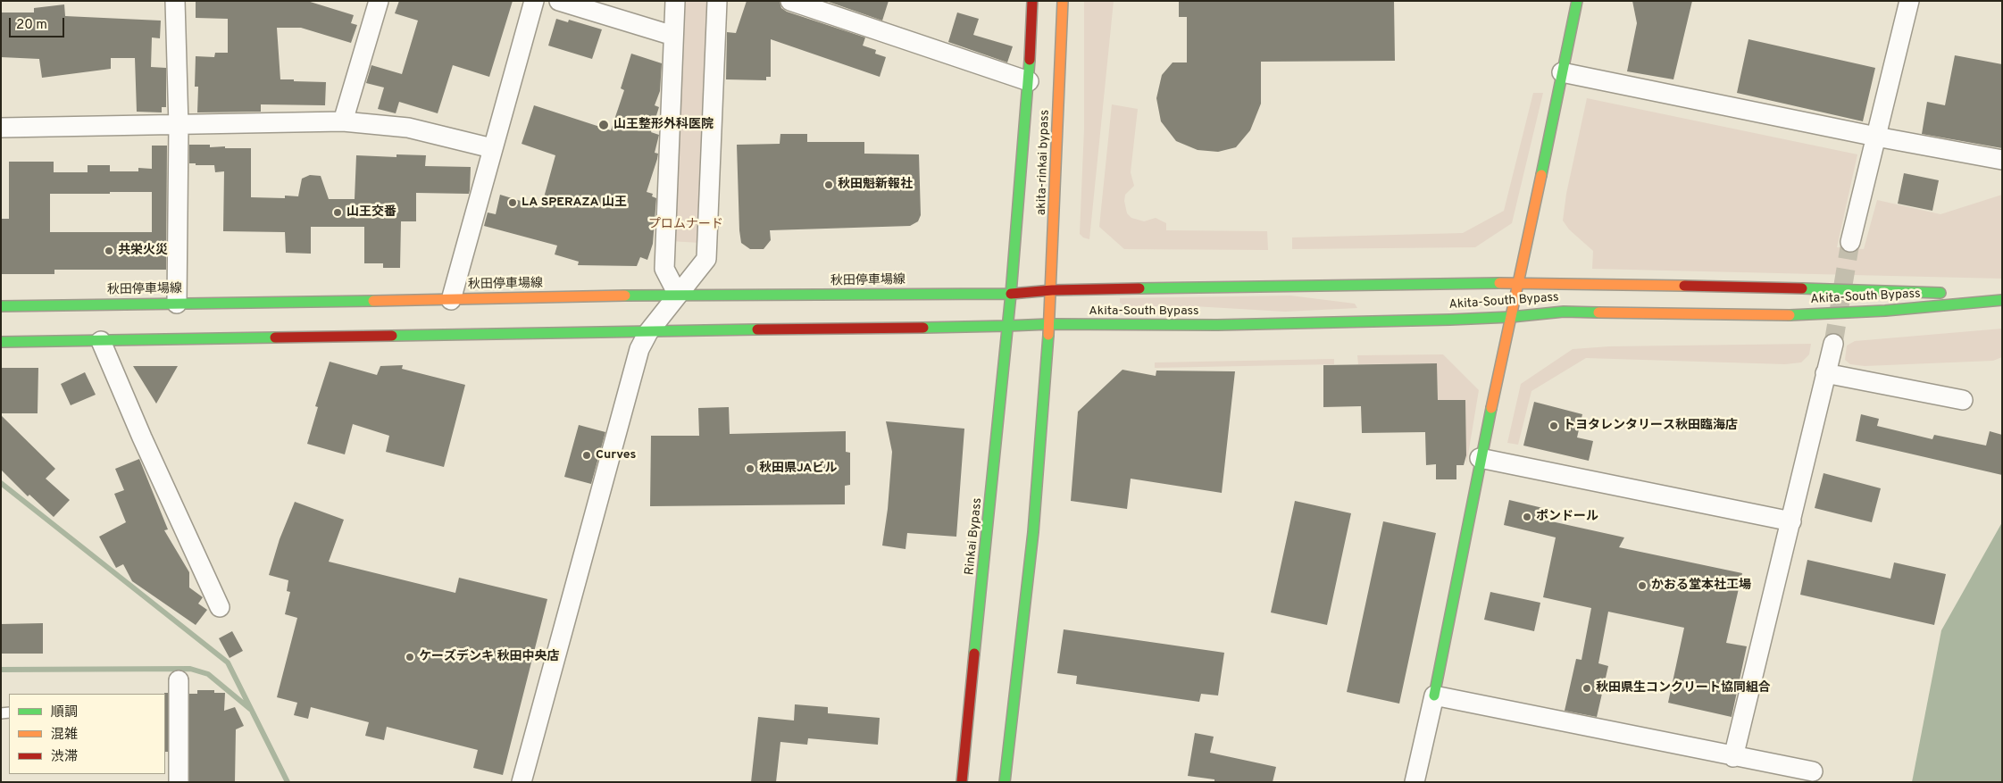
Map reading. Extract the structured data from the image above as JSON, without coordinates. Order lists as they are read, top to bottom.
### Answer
{
  "streets": {
    "main road": [
      "akita-rinkai bypass",
      "秋田停車場線",
      "Akita-South Bypass",
      "Rinkai Bypass"
    ]
  },
  "crossings": [
    ["akita-rinkai bypass", "秋田停車場線"],
    ["akita-rinkai bypass", "Akita-South Bypass"],
    ["akita-rinkai bypass", "Rinkai Bypass"],
    ["秋田停車場線", "Akita-South Bypass"],
    ["秋田停車場線", "Rinkai Bypass"],
    ["Akita-South Bypass", "Rinkai Bypass"]
  ],
  "parks": ["プロムナード"],
  "places": [
    "山王整形外科医院",
    "秋田魁新報社",
    "LA SPERAZA 山王",
    "山王交番",
    "共栄火災",
    "トヨタレンタリース秋田臨海店",
    "Curves",
    "秋田県JAビル",
    "ポンドール",
    "かおる堂本社工場",
    "ケーズデンキ 秋田中央店",
    "秋田県生コンクリート協同組合"
  ],
  "legend": ["順調", "混雑", "渋滞"],
  "scale_bar": "20 m"
}
